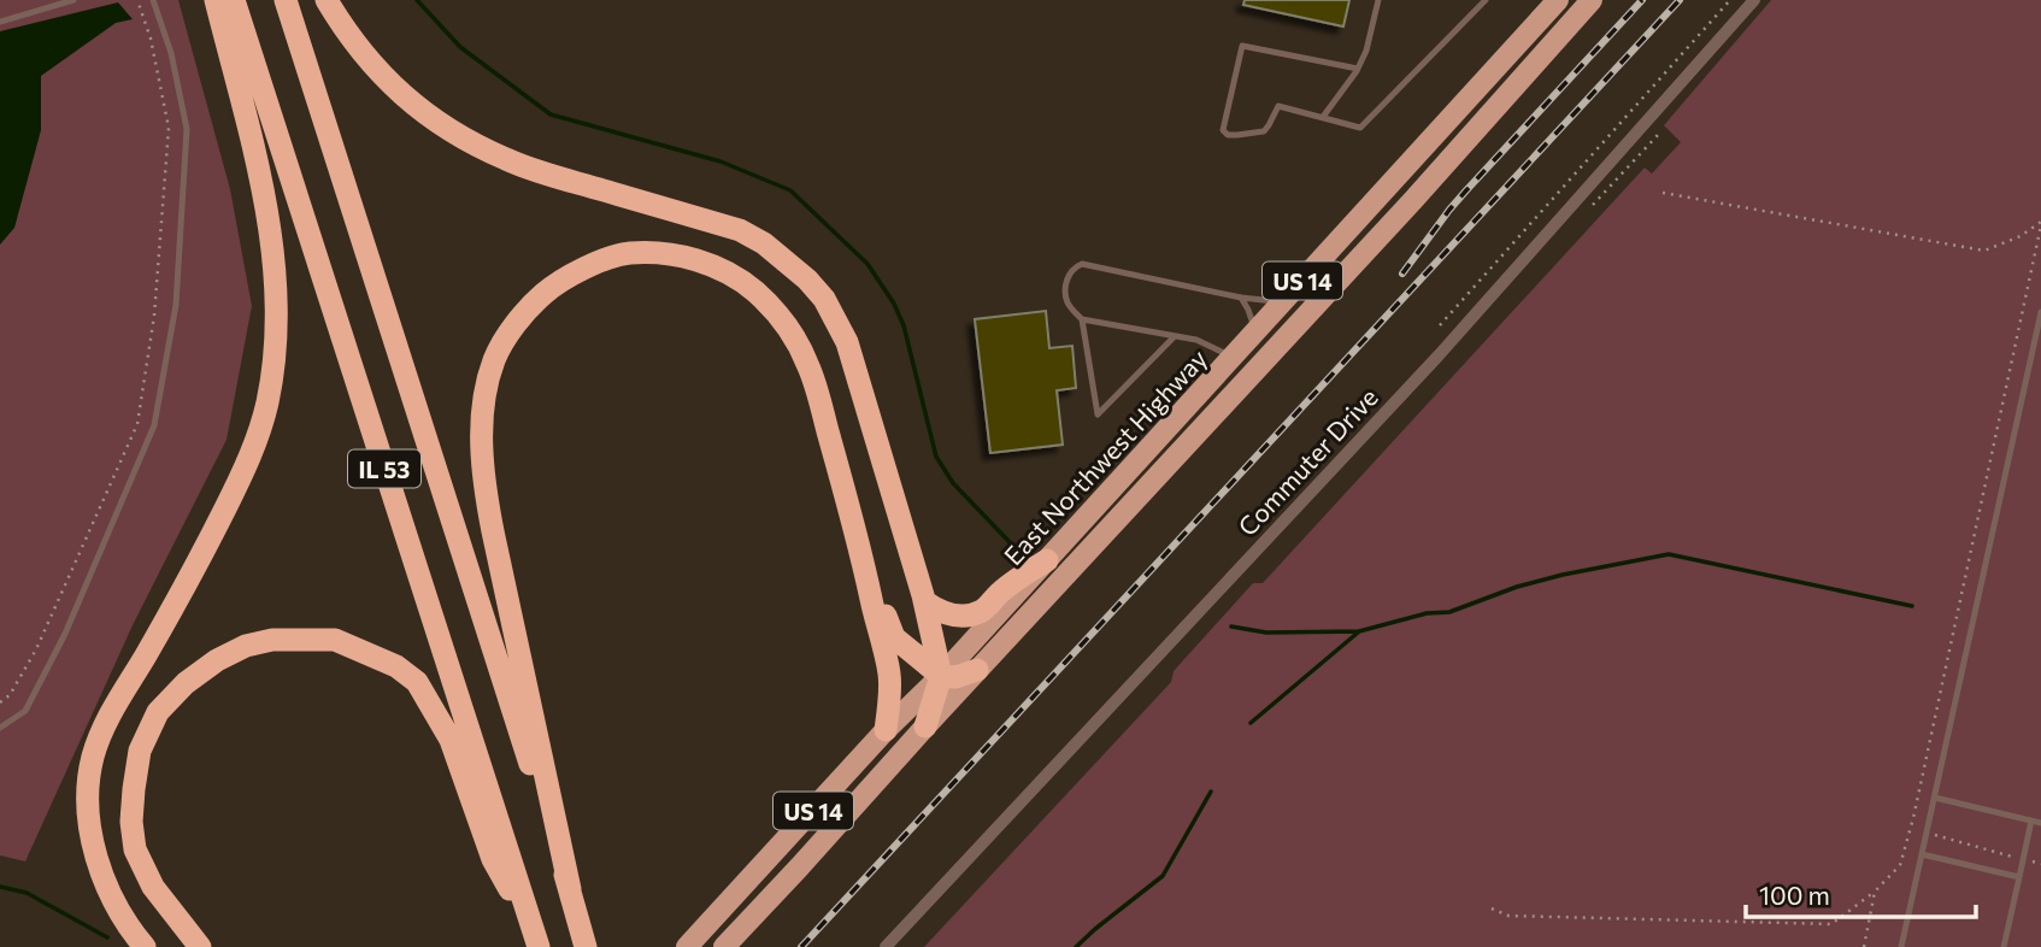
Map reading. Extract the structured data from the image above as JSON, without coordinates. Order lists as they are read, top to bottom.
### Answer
{
  "streets": {
    "highway": ["IL 53"],
    "main road": ["US 14", "East Northwest Highway"],
    "street": ["Commuter Drive"]
  },
  "scale_bar": "100 m"
}
